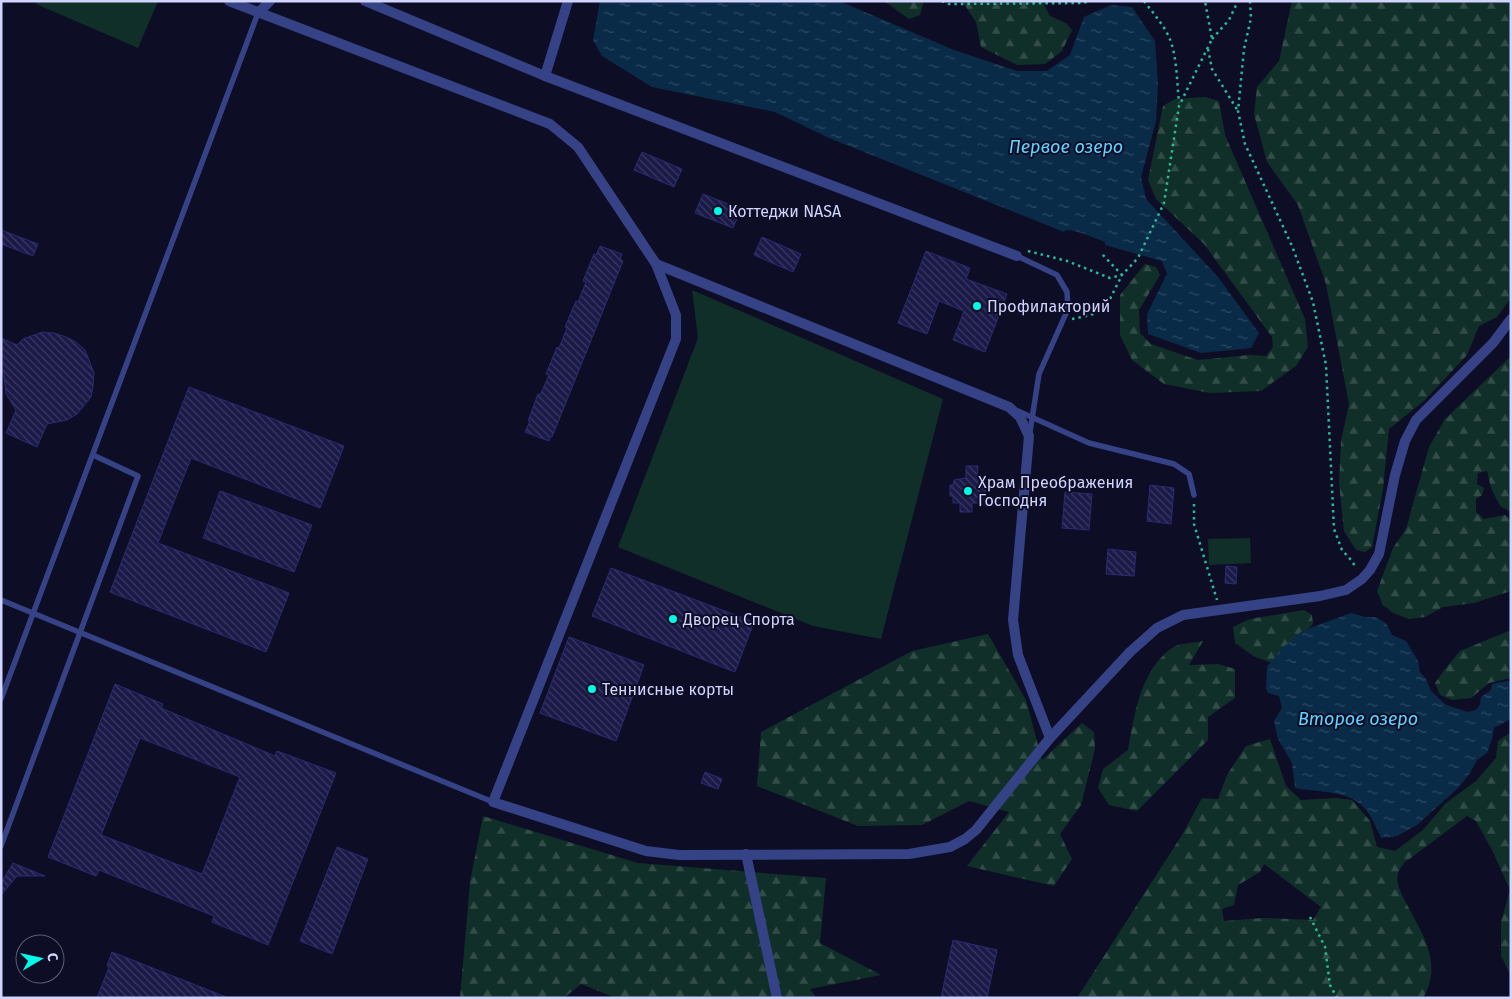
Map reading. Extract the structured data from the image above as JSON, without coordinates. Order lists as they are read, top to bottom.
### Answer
{
  "water": ["Первое озеро", "Второе озеро"],
  "places": [
    "Коттеджи NASA",
    "Профилакторий",
    "Храм Преображения Господня",
    "Дворец Спорта",
    "Теннисные корты"
  ],
  "north": "right"
}
